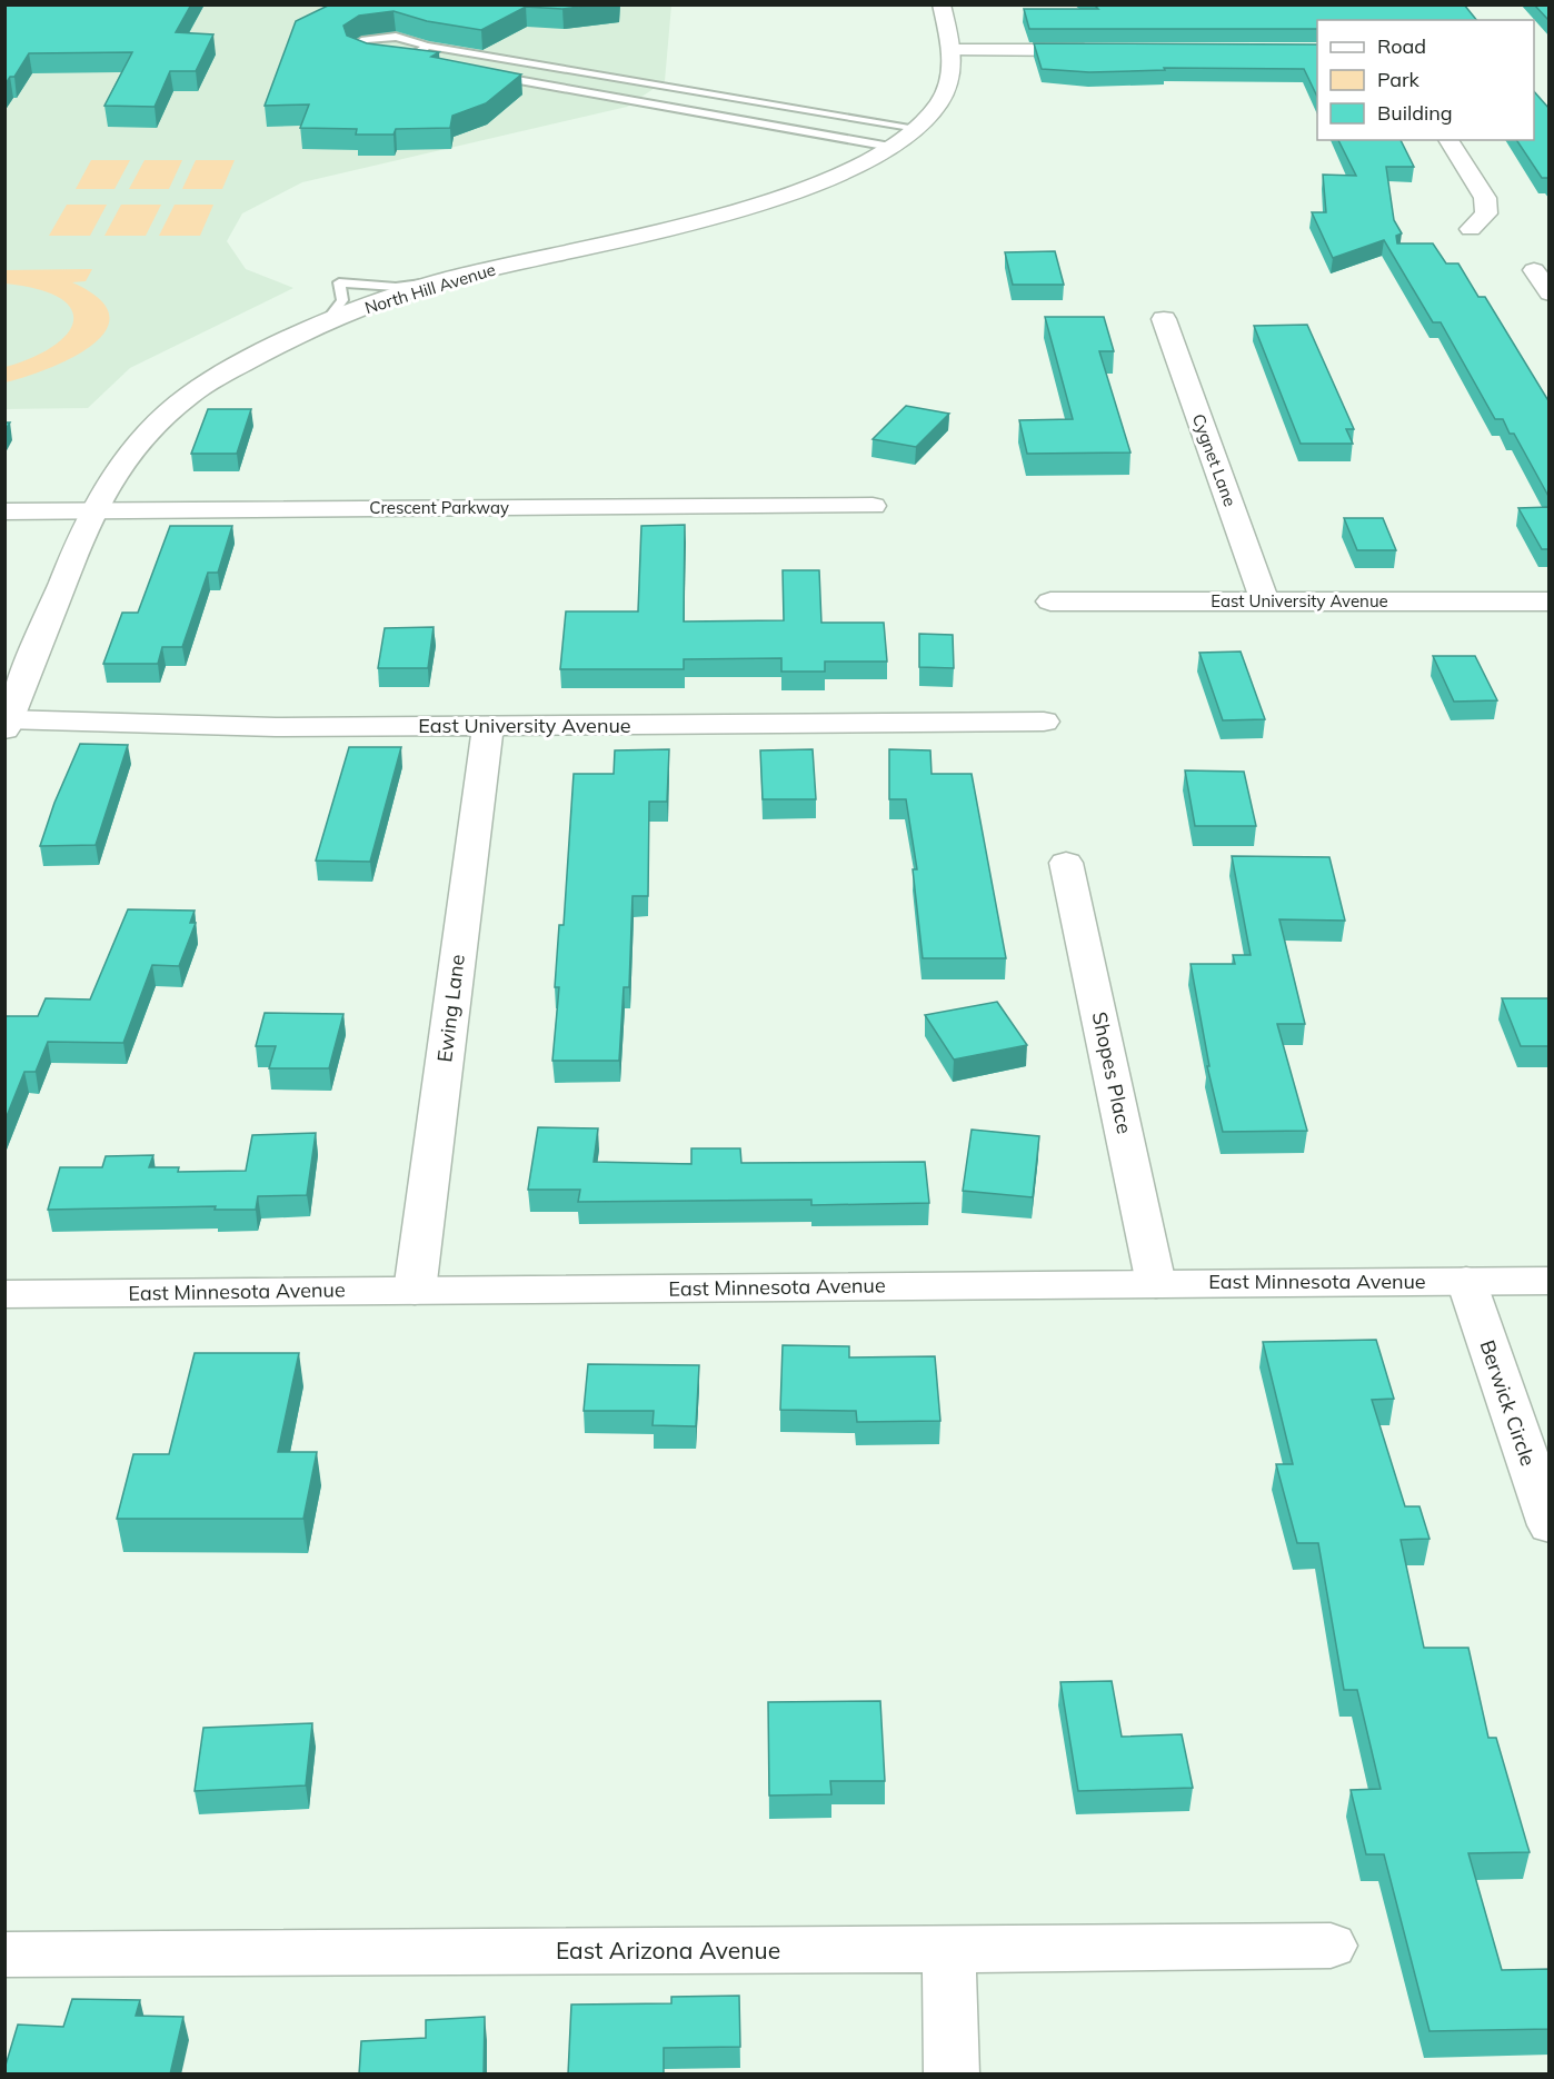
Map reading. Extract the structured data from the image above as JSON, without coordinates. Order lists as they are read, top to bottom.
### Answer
{
  "streets": {
    "street": [
      "North Hill Avenue",
      "Cygnet Lane",
      "Crescent Parkway",
      "East University Avenue",
      "Ewing Lane",
      "Shopes Place",
      "East Minnesota Avenue",
      "Berwick Circle",
      "East Arizona Avenue"
    ]
  },
  "crossings": [
    ["North Hill Avenue", "Crescent Parkway"],
    ["North Hill Avenue", "East University Avenue"],
    ["Cygnet Lane", "East University Avenue"],
    ["East University Avenue", "Ewing Lane"],
    ["Ewing Lane", "East Minnesota Avenue"],
    ["Shopes Place", "East Minnesota Avenue"],
    ["East Minnesota Avenue", "Berwick Circle"]
  ],
  "legend": ["Road", "Park", "Building"]
}
